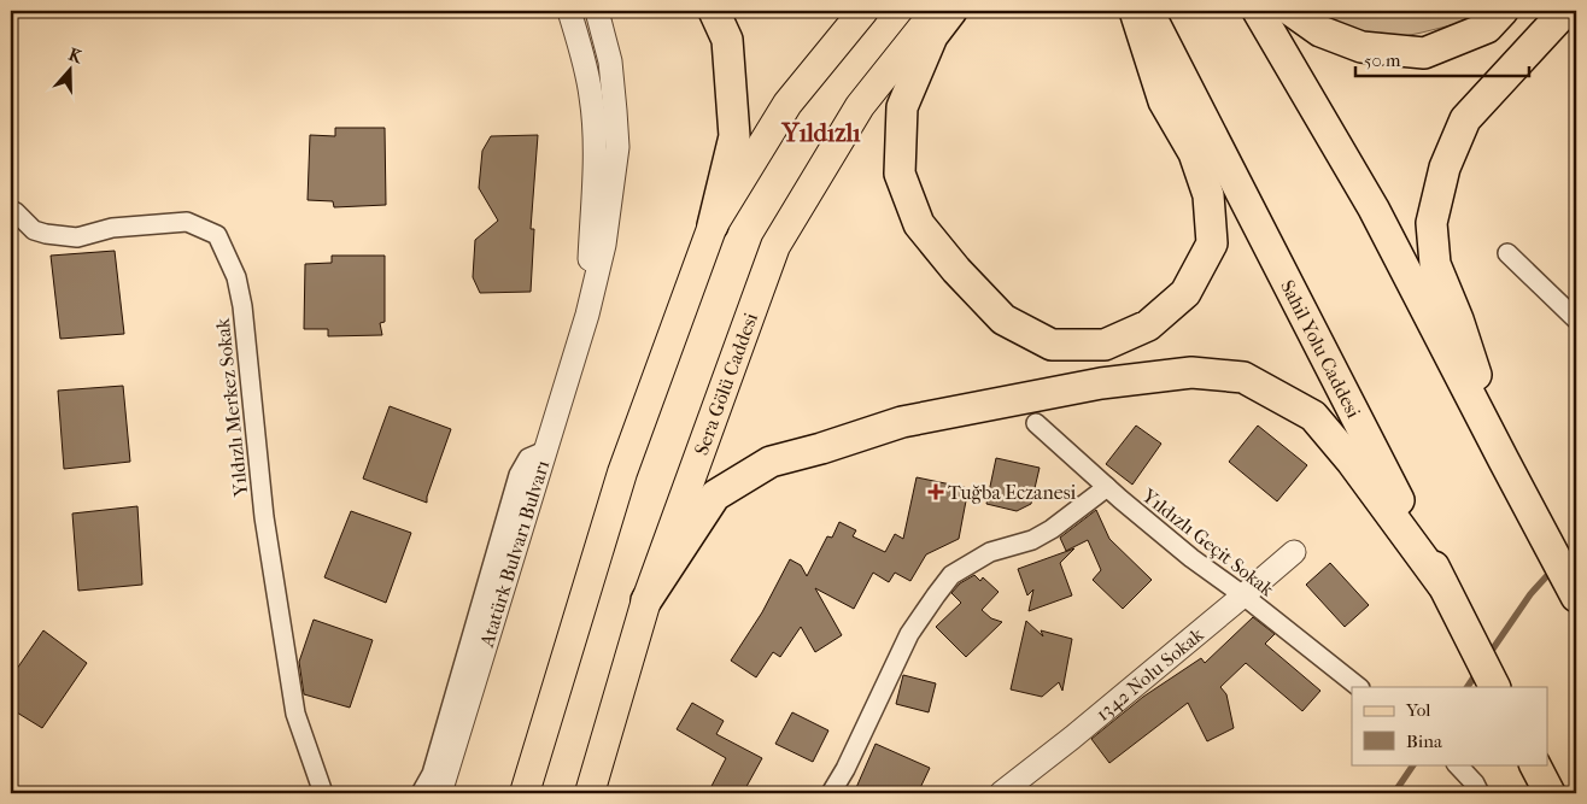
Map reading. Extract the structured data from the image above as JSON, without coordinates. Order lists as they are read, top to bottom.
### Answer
{
  "streets": {
    "highway": ["Sahil Yolu Caddesi"],
    "main road": ["Sera Gölü Caddesi"],
    "street": [
      "Yıldızlı Merkez Sokak",
      "Yıldızlı Geçit Sokak",
      "Atatürk Bulvarı Bulvarı",
      "1342 Nolu Sokak"
    ]
  },
  "crossings": [
    ["Yıldızlı Geçit Sokak", "1342 Nolu Sokak"]
  ],
  "districts": ["Yıldızlı"],
  "places": {
    "health": ["Tuğba Eczanesi"]
  },
  "legend": ["Yol", "Bina"],
  "scale_bar": "50 m",
  "north": "top"
}
